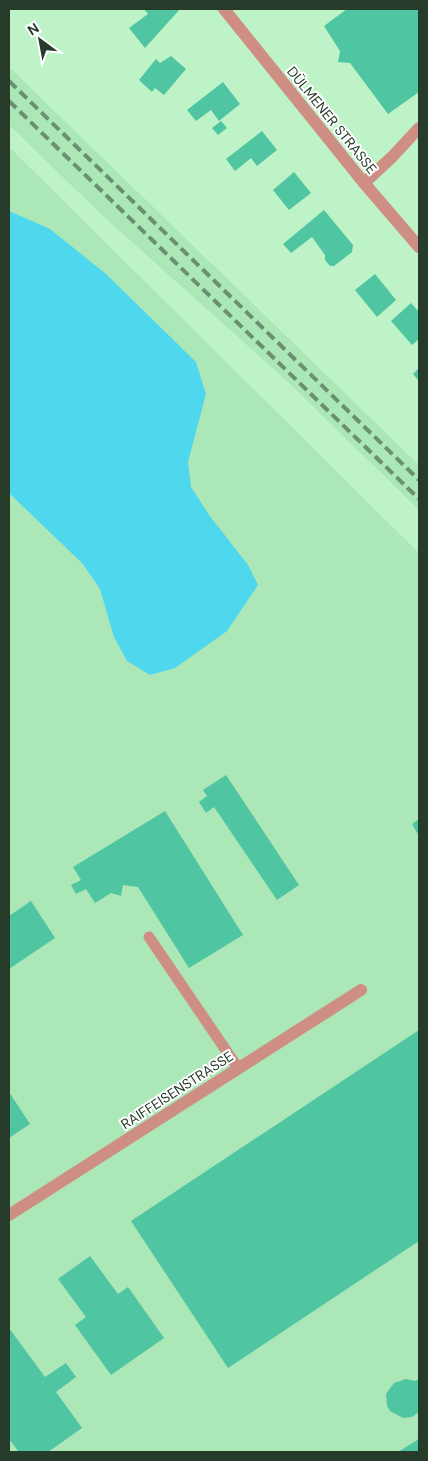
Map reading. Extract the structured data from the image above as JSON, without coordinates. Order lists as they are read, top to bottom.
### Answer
{
  "streets": {
    "street": ["DÜLMENER STRASSE", "RAIFFEISENSTRASSE"]
  },
  "north": "top left"
}
